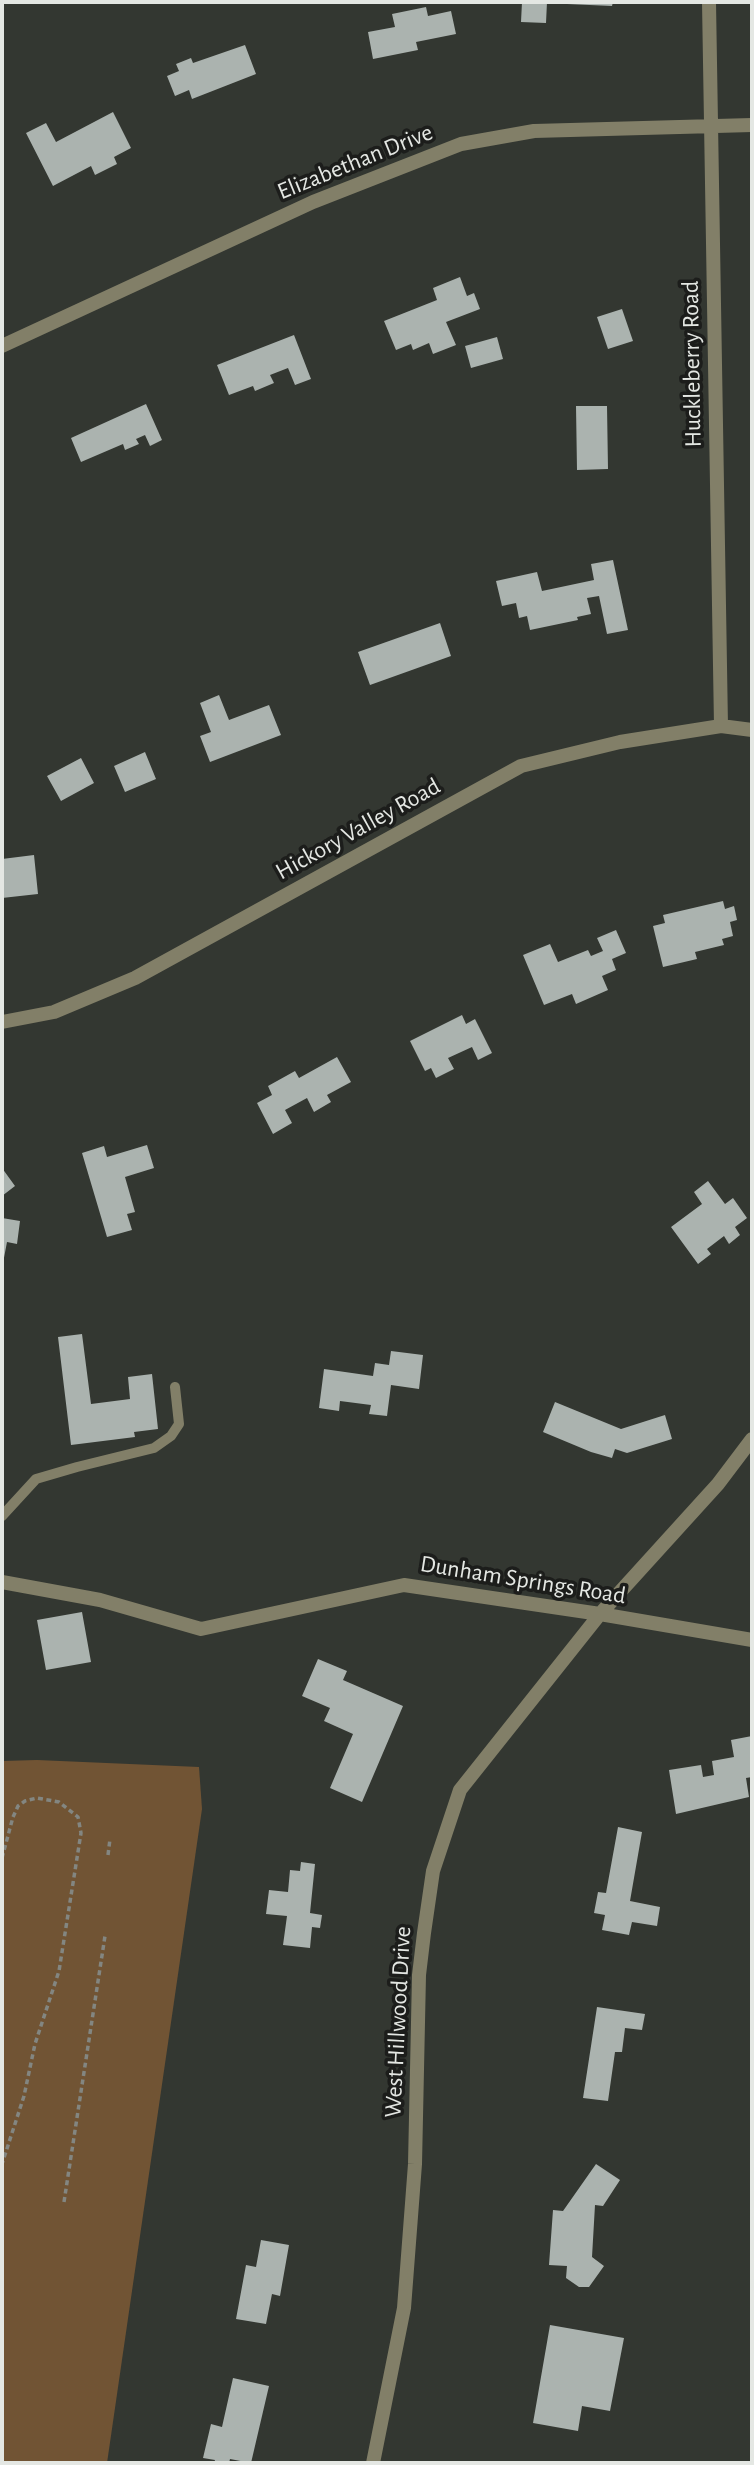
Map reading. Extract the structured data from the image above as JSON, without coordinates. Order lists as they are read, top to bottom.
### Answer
{
  "streets": {
    "street": [
      "Elizabethan Drive",
      "Huckleberry Road",
      "Hickory Valley Road",
      "Dunham Springs Road",
      "West Hillwood Drive"
    ]
  },
  "crossings": [
    ["Elizabethan Drive", "Huckleberry Road"],
    ["Huckleberry Road", "Hickory Valley Road"],
    ["Dunham Springs Road", "West Hillwood Drive"]
  ]
}
